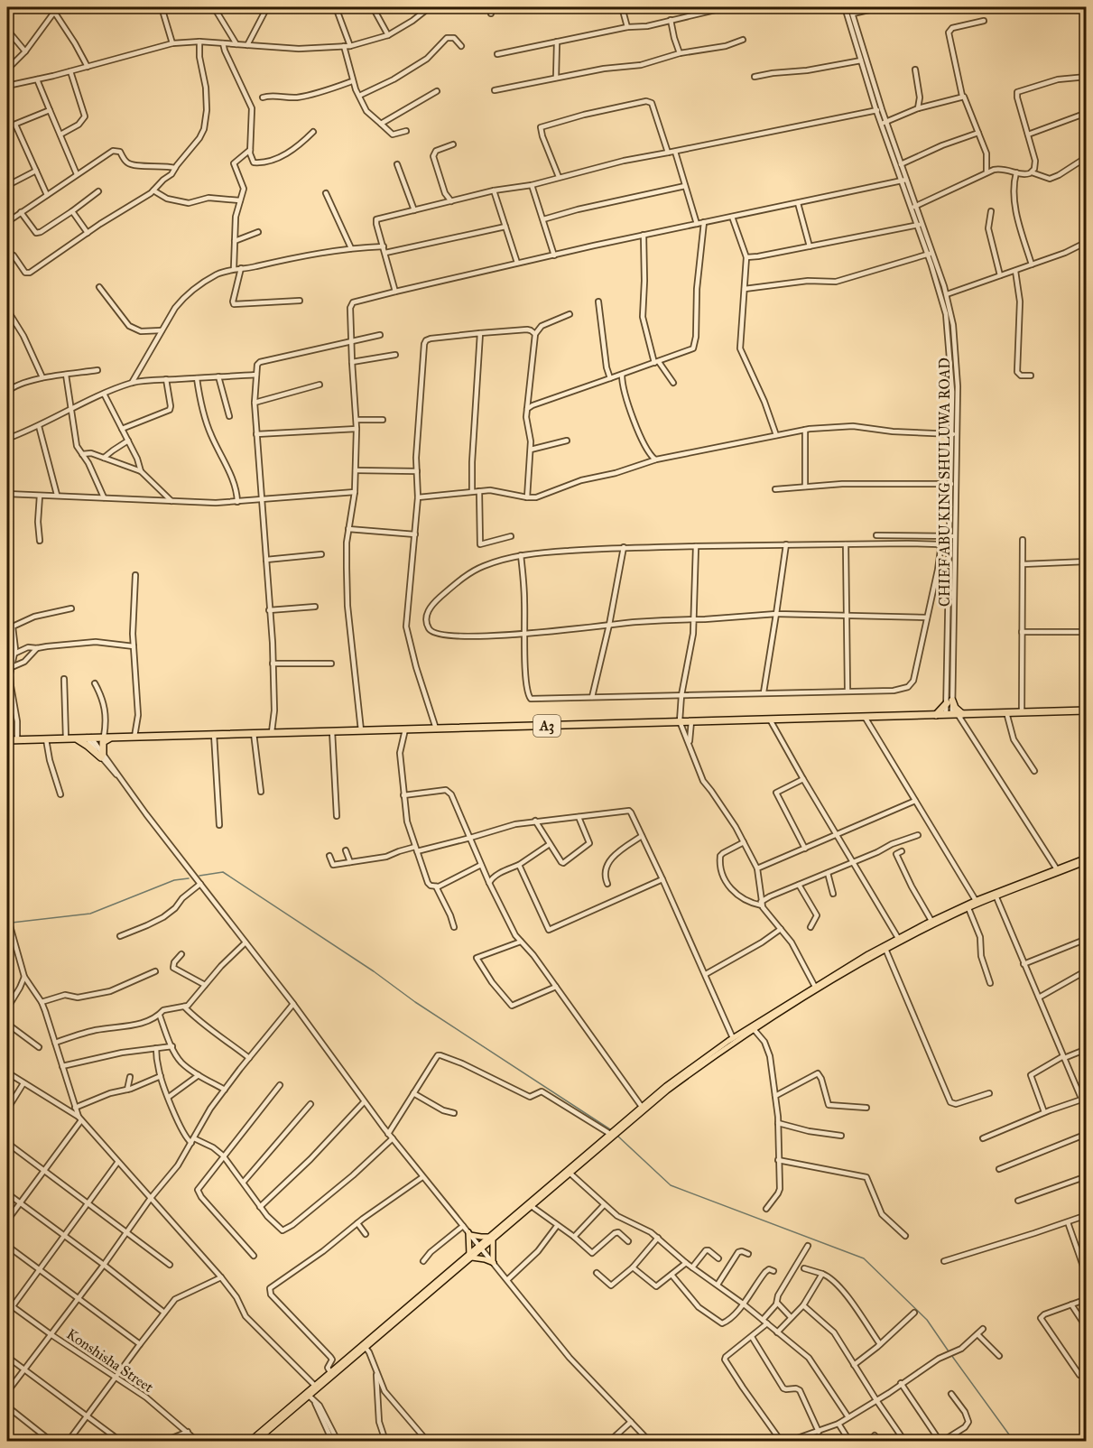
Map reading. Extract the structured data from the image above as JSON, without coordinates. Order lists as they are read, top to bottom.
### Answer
{
  "streets": {
    "highway": ["A3"],
    "street": ["CHIEF ABU KING SHULUWA ROAD", "Konshisha Street"]
  }
}
